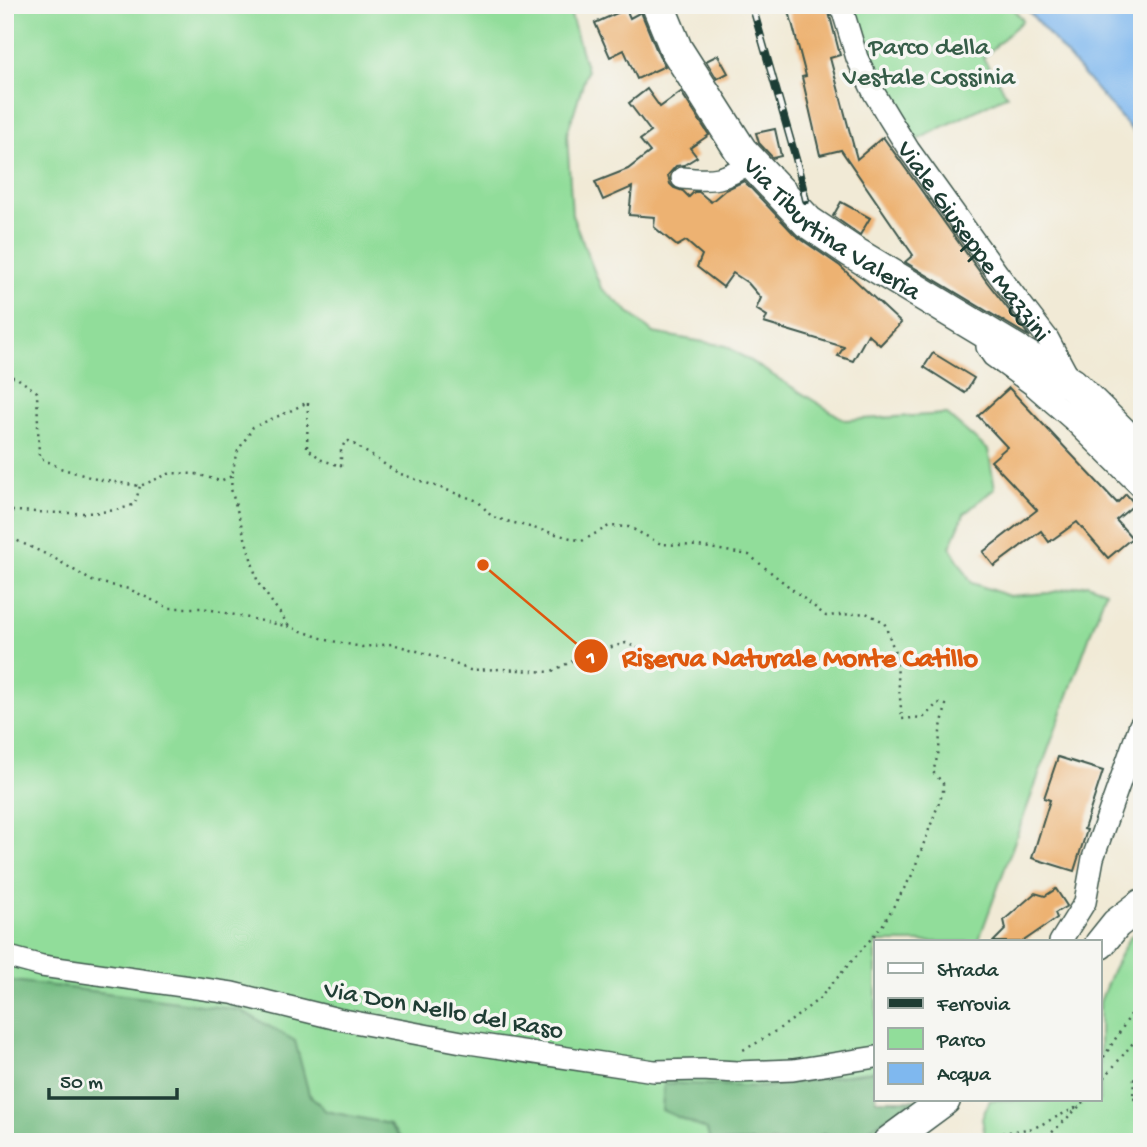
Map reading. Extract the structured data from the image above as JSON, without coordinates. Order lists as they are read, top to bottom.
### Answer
{
  "streets": {
    "main road": ["Via Tiburtina Valeria", "Viale Giuseppe Mazzini"],
    "street": ["Via Don Nello del Raso"]
  },
  "crossings": [
    ["Via Tiburtina Valeria", "Viale Giuseppe Mazzini"]
  ],
  "parks": ["Parco della Vestale Cossinia"],
  "places": ["Riserva Naturale Monte Catillo"],
  "legend": [
    "Strada",
    "Ferrovia",
    "Parco",
    "Acqua"
  ],
  "scale_bar": "50 m"
}
